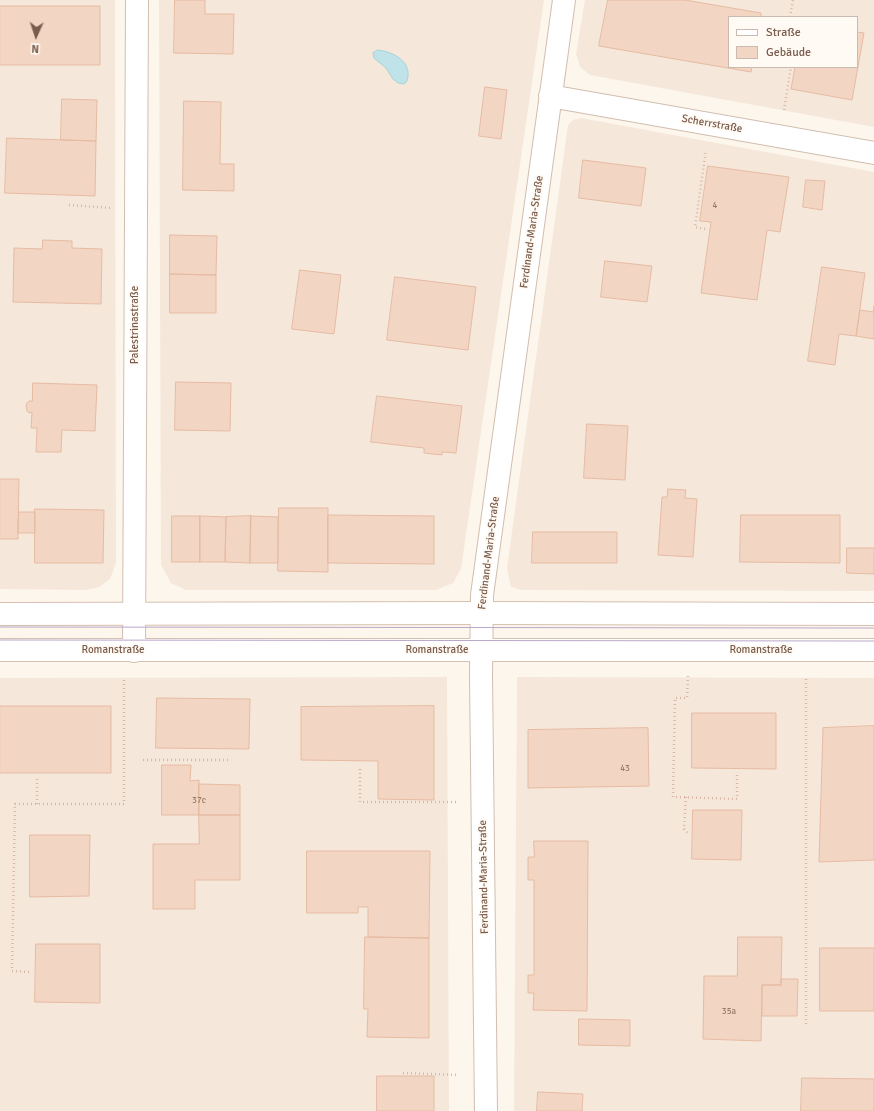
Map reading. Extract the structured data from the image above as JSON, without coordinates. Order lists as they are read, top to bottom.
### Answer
{
  "streets": {
    "street": [
      "Scherrstraße",
      "Ferdinand-Maria-Straße",
      "Palestrinastraße",
      "Romanstraße"
    ]
  },
  "crossings": [
    ["Scherrstraße", "Ferdinand-Maria-Straße"],
    ["Ferdinand-Maria-Straße", "Romanstraße"],
    ["Palestrinastraße", "Romanstraße"]
  ],
  "house_numbers": [
    "4",
    "43",
    "37c",
    "35a"
  ],
  "legend": ["Straße", "Gebäude"],
  "north": "bottom"
}
